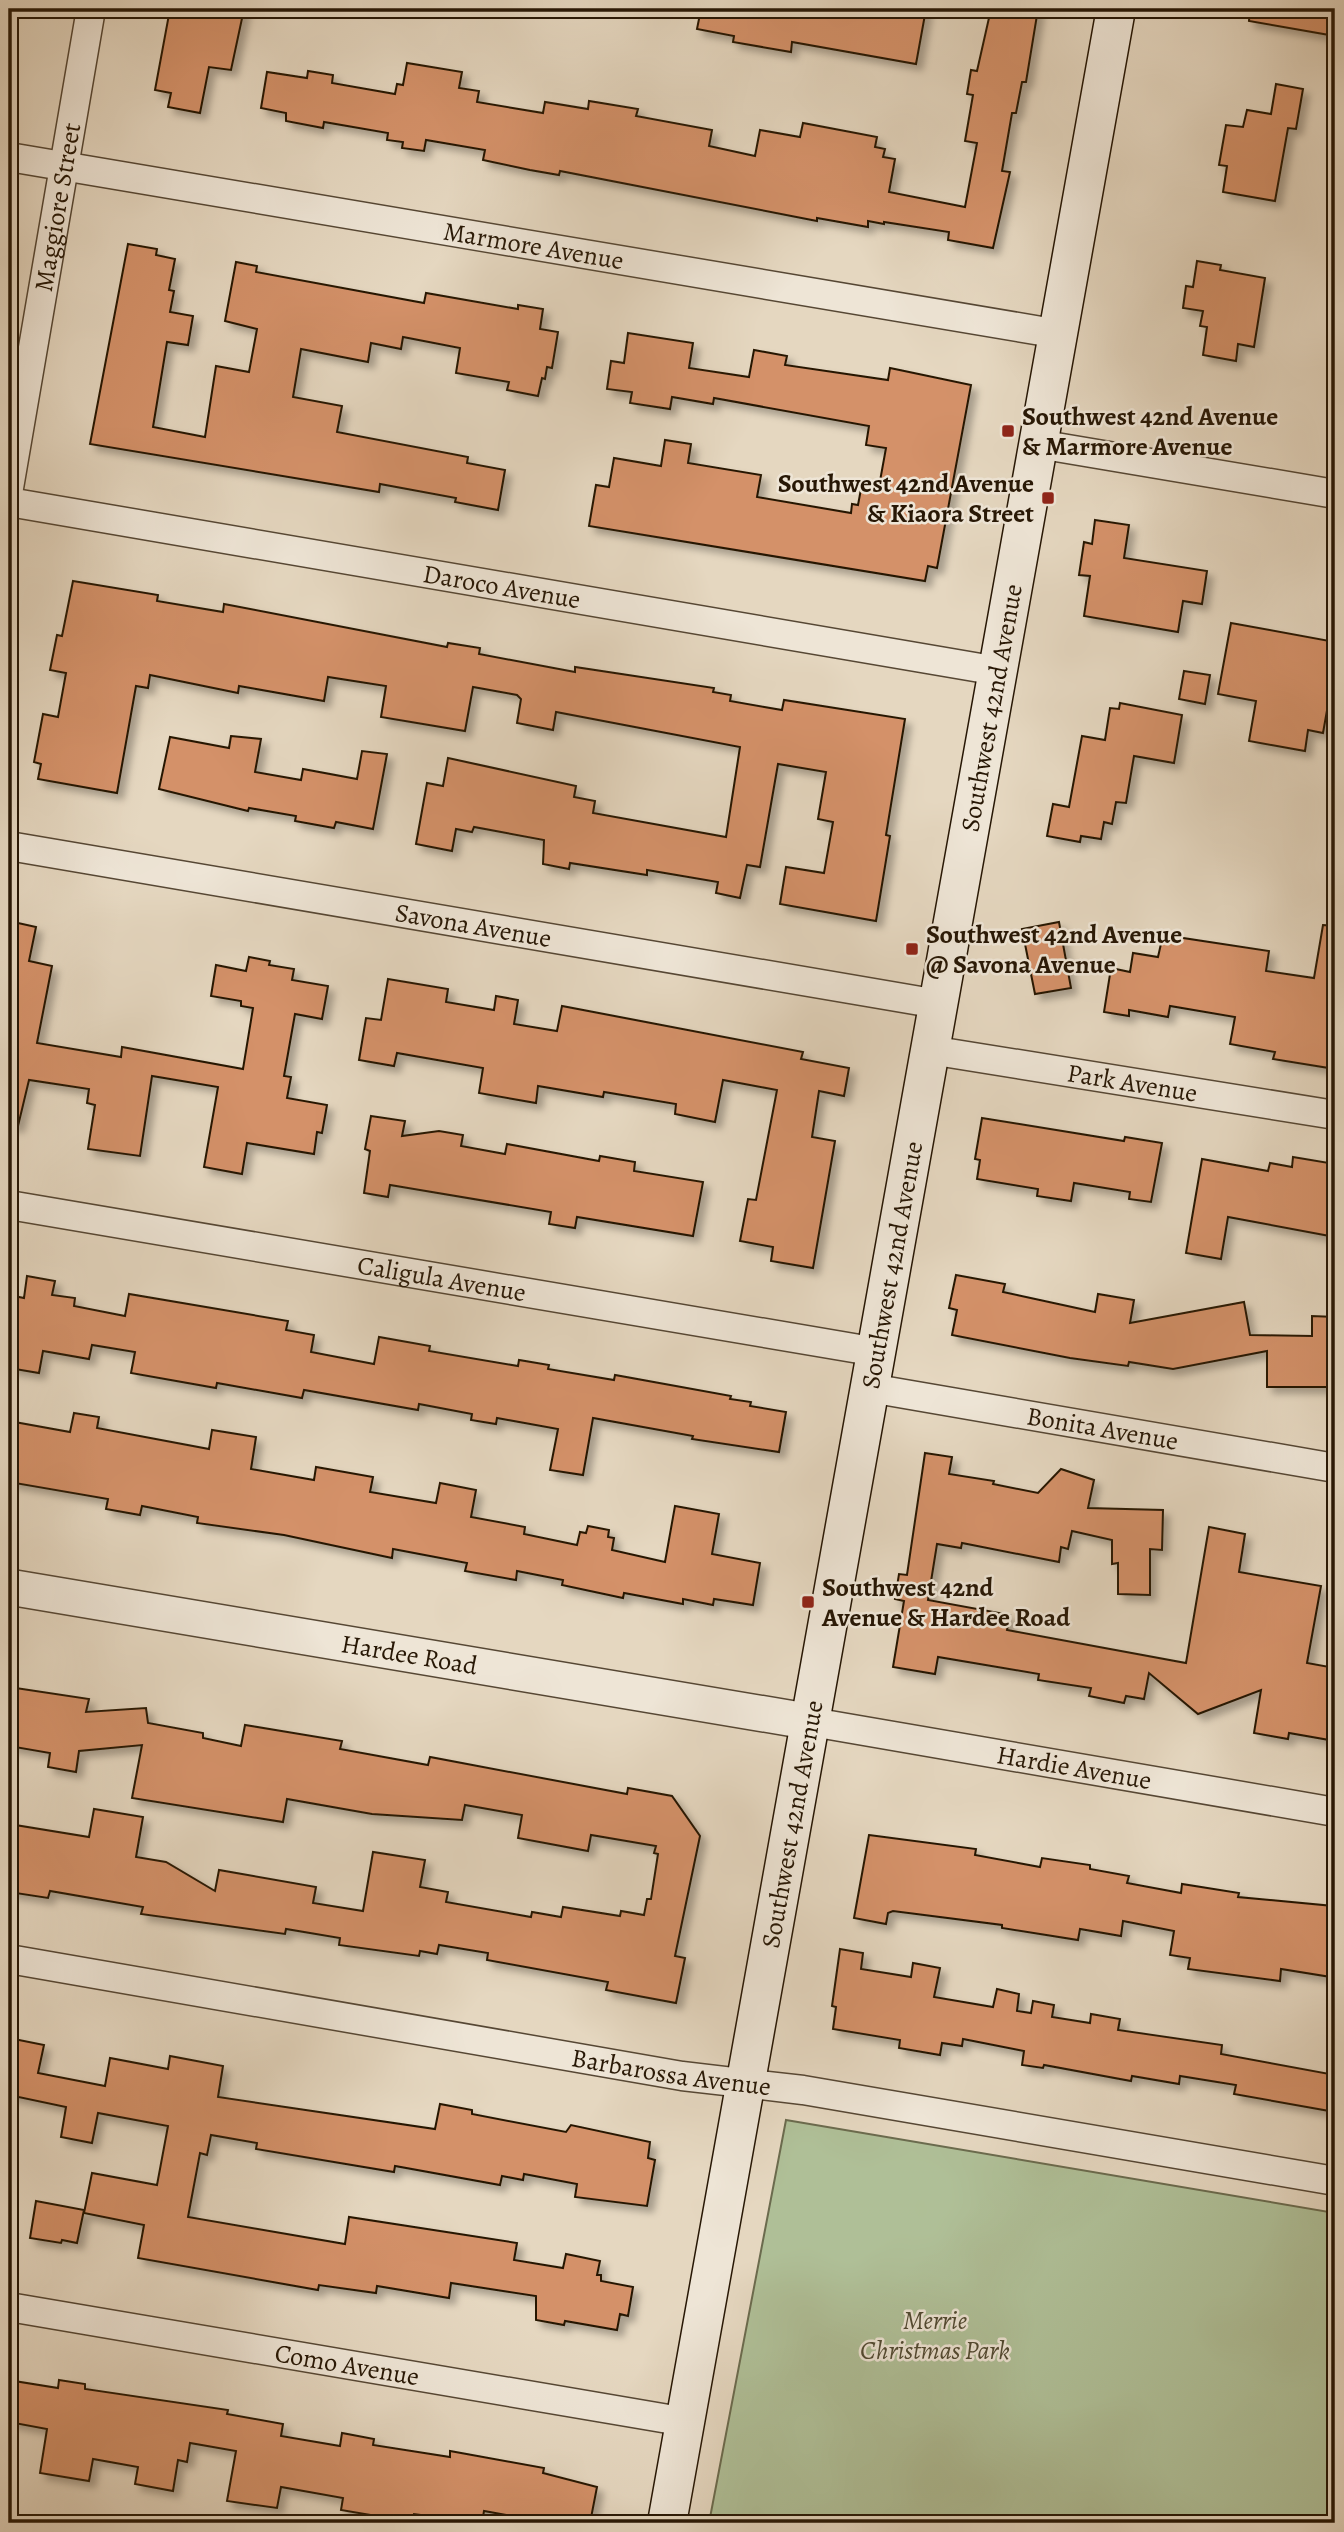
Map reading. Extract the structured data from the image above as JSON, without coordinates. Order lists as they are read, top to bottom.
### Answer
{
  "streets": {
    "main road": ["Southwest 42nd Avenue"],
    "street": [
      "Maggiore Street",
      "Marmore Avenue",
      "Daroco Avenue",
      "Savona Avenue",
      "Park Avenue",
      "Caligula Avenue",
      "Bonita Avenue",
      "Hardee Road",
      "Hardie Avenue",
      "Barbarossa Avenue",
      "Como Avenue"
    ]
  },
  "crossings": [
    ["Maggiore Street", "Marmore Avenue"],
    ["Marmore Avenue", "Southwest 42nd Avenue"],
    ["Daroco Avenue", "Southwest 42nd Avenue"],
    ["Southwest 42nd Avenue", "Savona Avenue"],
    ["Southwest 42nd Avenue", "Park Avenue"],
    ["Southwest 42nd Avenue", "Caligula Avenue"],
    ["Southwest 42nd Avenue", "Bonita Avenue"],
    ["Southwest 42nd Avenue", "Hardee Road"],
    ["Southwest 42nd Avenue", "Hardie Avenue"],
    ["Southwest 42nd Avenue", "Barbarossa Avenue"],
    ["Southwest 42nd Avenue", "Como Avenue"],
    ["Caligula Avenue", "Bonita Avenue"],
    ["Hardee Road", "Hardie Avenue"]
  ],
  "parks": ["Merrie Christmas Park"],
  "places": {
    "transit": [
      "Southwest 42nd Avenue & Marmore Avenue",
      "Southwest 42nd Avenue & Kiaora Street",
      "Southwest 42nd Avenue @ Savona Avenue",
      "Southwest 42nd Avenue & Hardee Road"
    ]
  }
}
